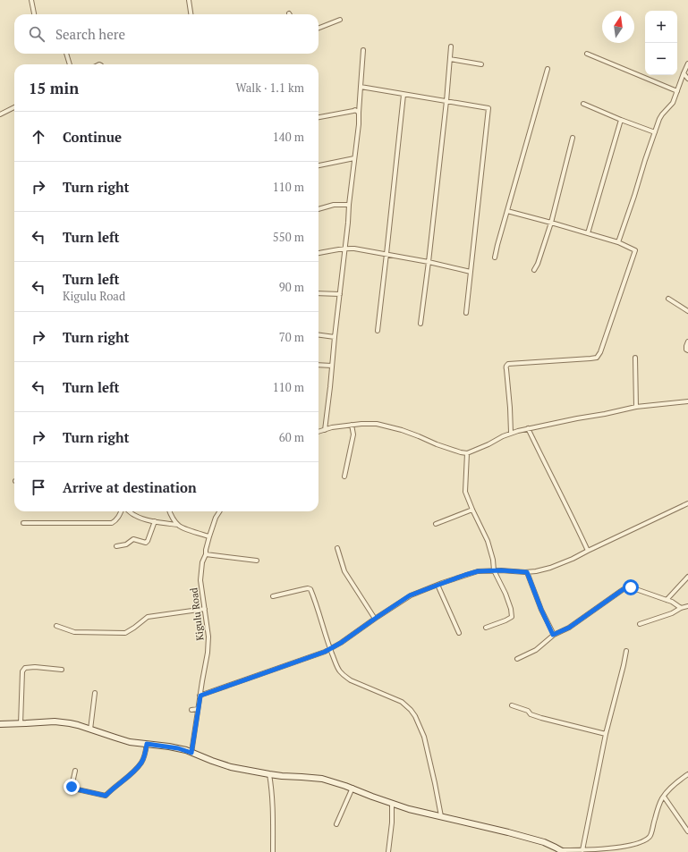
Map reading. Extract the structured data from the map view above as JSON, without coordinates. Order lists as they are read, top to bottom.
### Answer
{
  "streets": {
    "street": ["Kigulu Road"]
  },
  "north": "top",
  "page": {
    "map_buttons": ["+", "−"],
    "search": "Search here",
    "heading": ["15 min", "Walk · 1.1 km"],
    "list": [
      ["Continue", "140 m"],
      ["Turn right", "110 m"],
      ["Turn left", "550 m"],
      ["Turn left", "Kigulu Road", "90 m"],
      ["Turn right", "70 m"],
      ["Turn left", "110 m"],
      ["Turn right", "60 m"],
      "Arrive at destination"
    ]
  }
}
